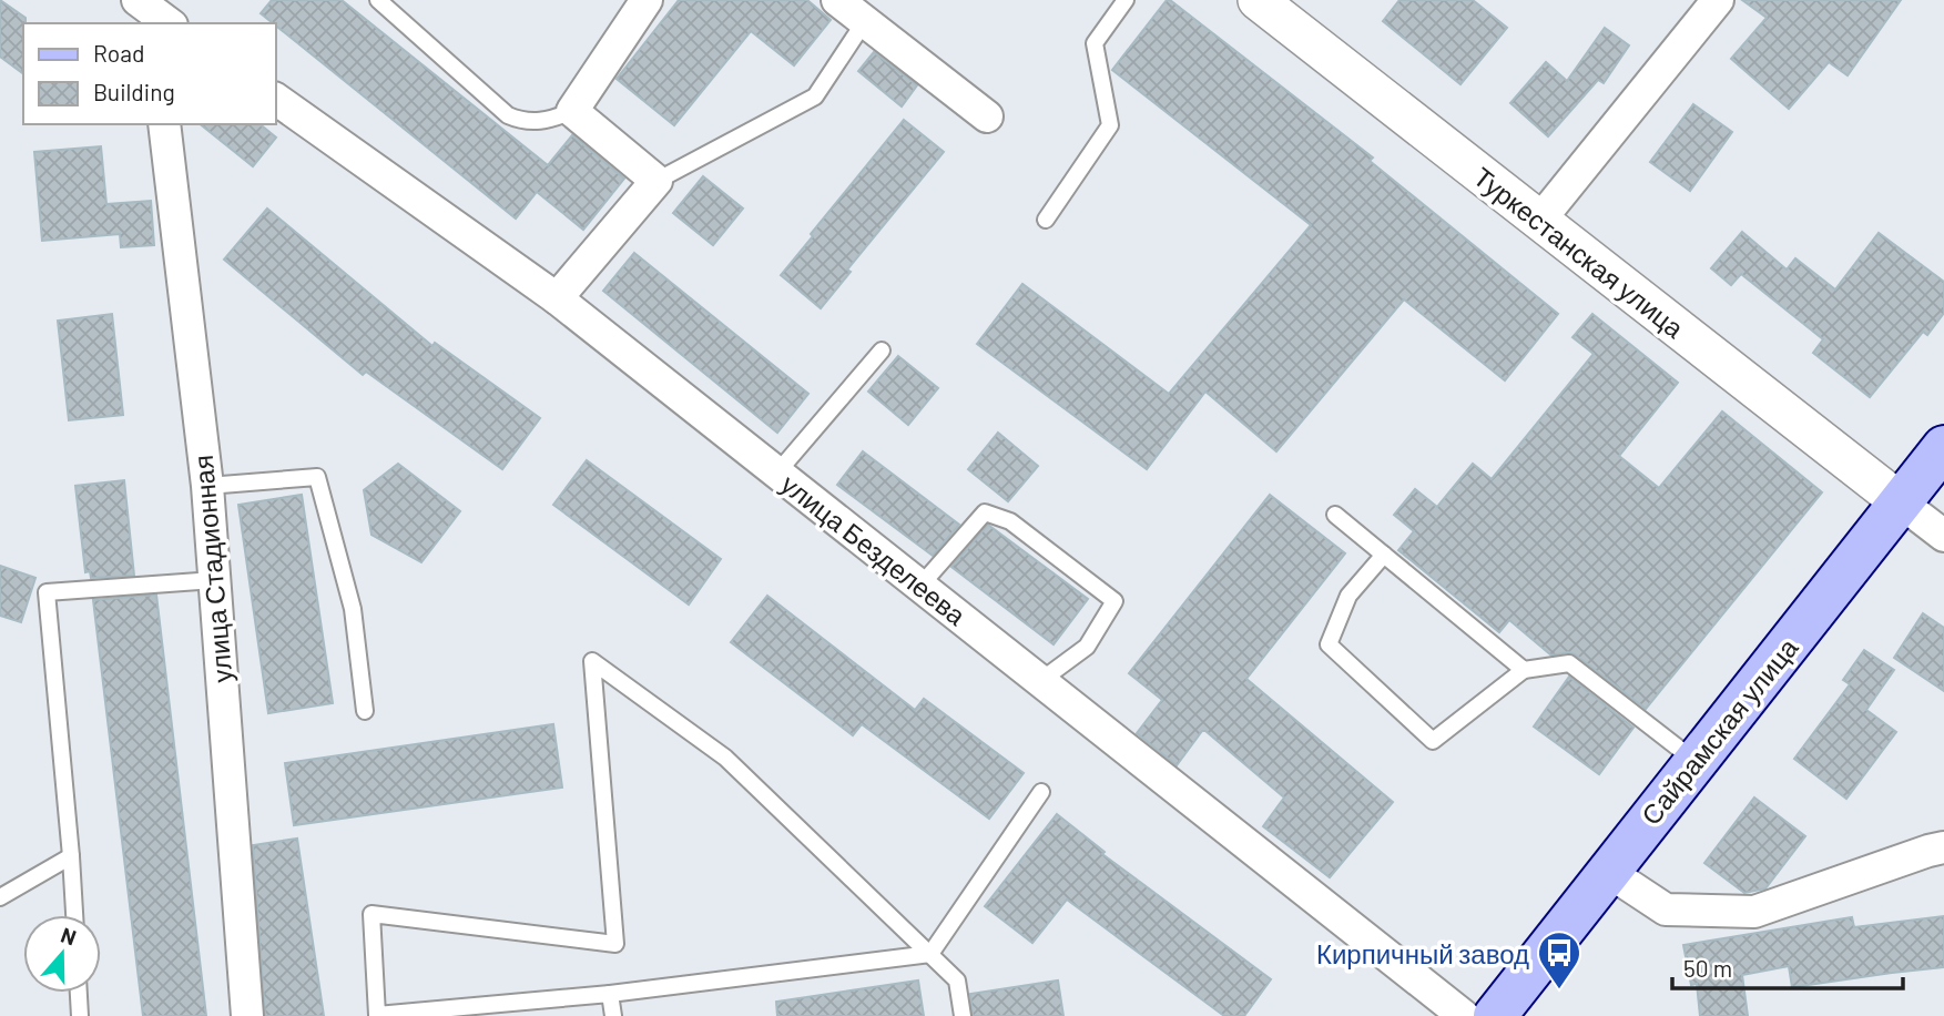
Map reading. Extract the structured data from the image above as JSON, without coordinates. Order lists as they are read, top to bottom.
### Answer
{
  "streets": {
    "main road": ["Сайрамская улица"],
    "street": ["Туркестанская улица", "улица Безделеева", "улица Стадионная"]
  },
  "crossings": [
    ["Туркестанская улица", "Сайрамская улица"]
  ],
  "places": {
    "bus stop": ["Кирпичный завод"]
  },
  "legend": ["Road", "Building"],
  "scale_bar": "50 m",
  "north": "top"
}
